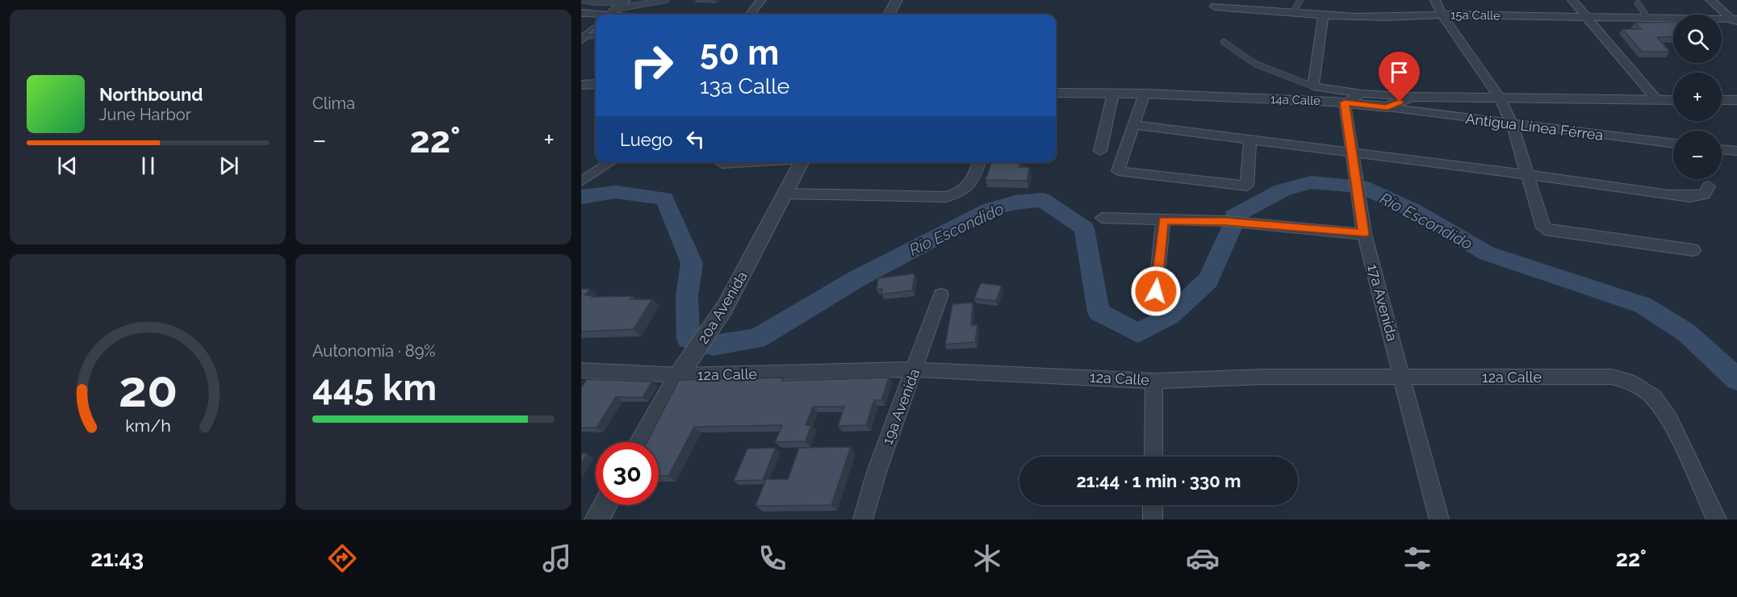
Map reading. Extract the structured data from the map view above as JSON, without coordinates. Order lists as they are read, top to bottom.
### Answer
{
  "streets": {
    "street": [
      "15a Calle",
      "14a Calle",
      "Antigua Línea Férrea",
      "17a Avenida",
      "20a Avenida",
      "12a Calle",
      "19a Avenida"
    ]
  },
  "crossings": [
    ["14a Calle", "Antigua Línea Férrea"],
    ["14a Calle", "17a Avenida"],
    ["17a Avenida", "12a Calle"],
    ["20a Avenida", "12a Calle"],
    ["12a Calle", "19a Avenida"]
  ],
  "water": ["Río Escondido"],
  "page": {
    "tile": [
      "Clima",
      ["Autonomía · 89%", "445 km"]
    ],
    "map_buttons": ["+", "−"],
    "turn": ["50 m", "13a Calle"],
    "song": ["Northbound", "June Harbor"],
    "then": "Luego",
    "heat": ["−", "22°", "+"],
    "limit": "30",
    "trip": "21:44 · 1 min · 330 m",
    "tabs": ["21:43", "22°"],
    "gauge": ["20", "km/h"]
  }
}
